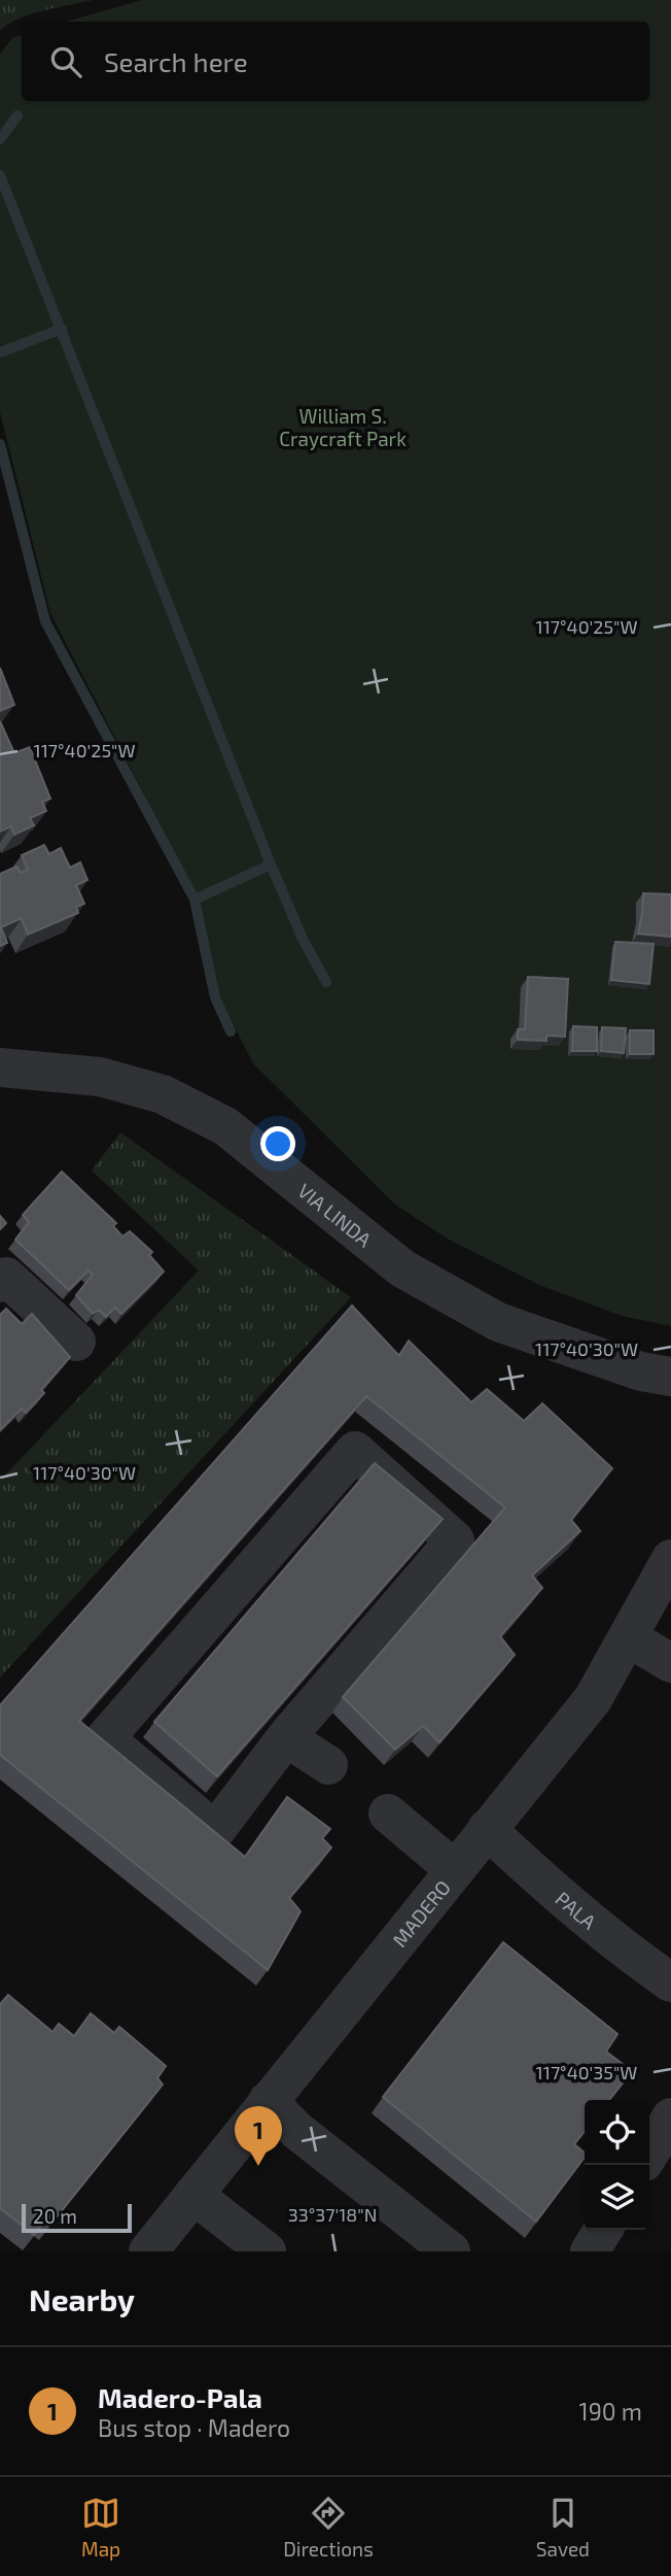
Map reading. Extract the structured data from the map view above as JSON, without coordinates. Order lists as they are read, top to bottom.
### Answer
{
  "streets": {
    "street": ["VIA LINDA", "PALA", "MADERO"]
  },
  "crossings": [
    ["PALA", "MADERO"]
  ],
  "parks": ["William S. Craycraft Park"],
  "scale_bar": "20 m",
  "page": {
    "search": "Search here",
    "pins": "1",
    "scale": "20 m",
    "heading": "Nearby",
    "list": [
      {
        "mark": "1",
        "name": "Madero-Pala",
        "note": "Bus stop · Madero",
        "value": "190 m"
      }
    ],
    "nav": ["Map", "Directions", "Saved"]
  },
  "coordinates": [
    "117°40'25\"W",
    "117°40'30\"W",
    "117°40'35\"W",
    "33°37'18\"N"
  ]
}
